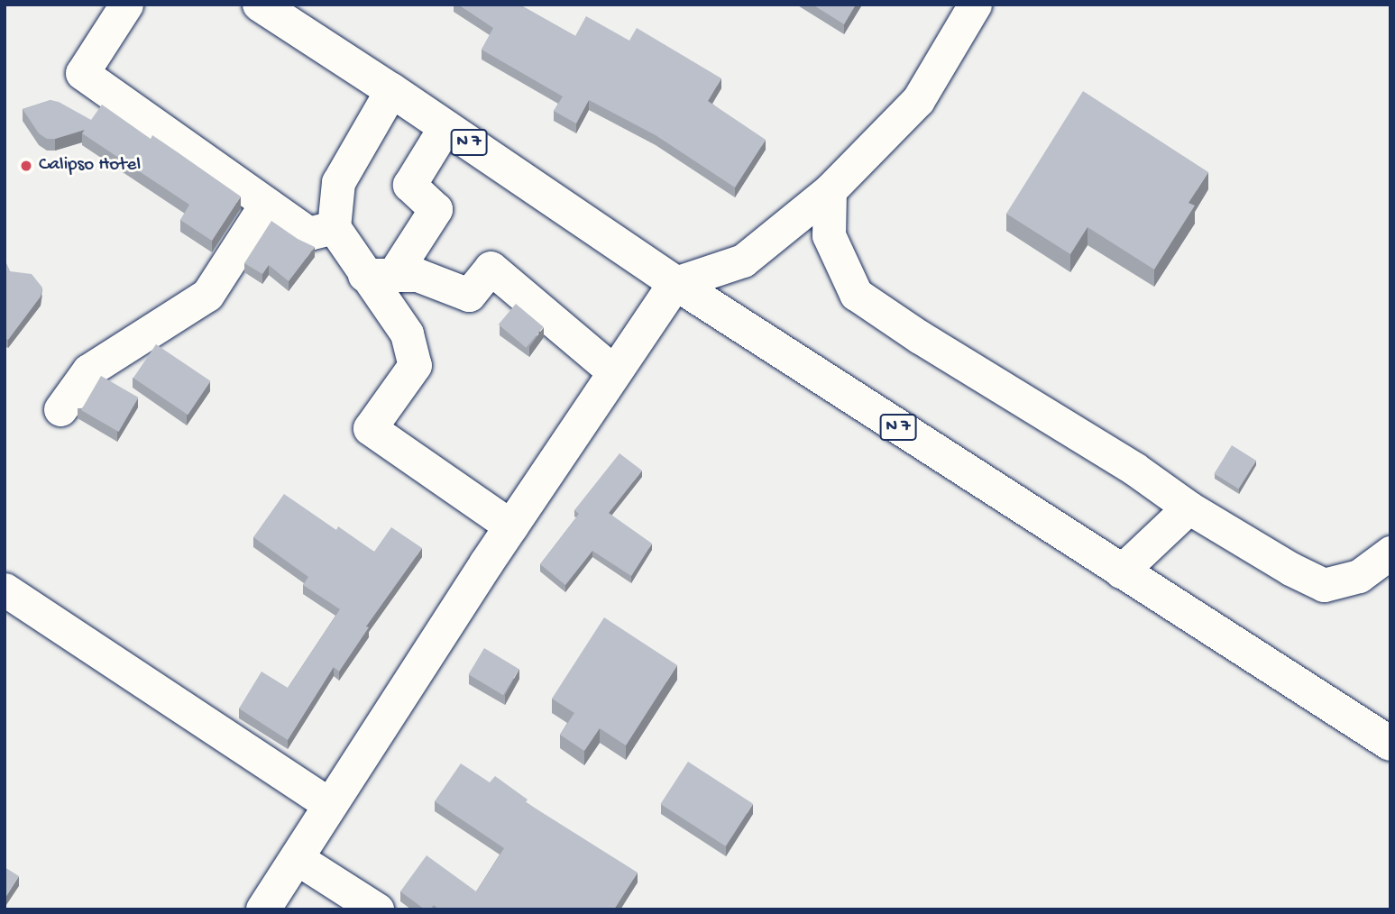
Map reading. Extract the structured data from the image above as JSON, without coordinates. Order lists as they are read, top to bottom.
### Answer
{
  "streets": {
    "main road": ["N 7"]
  },
  "places": ["Calipso Hotel"]
}
